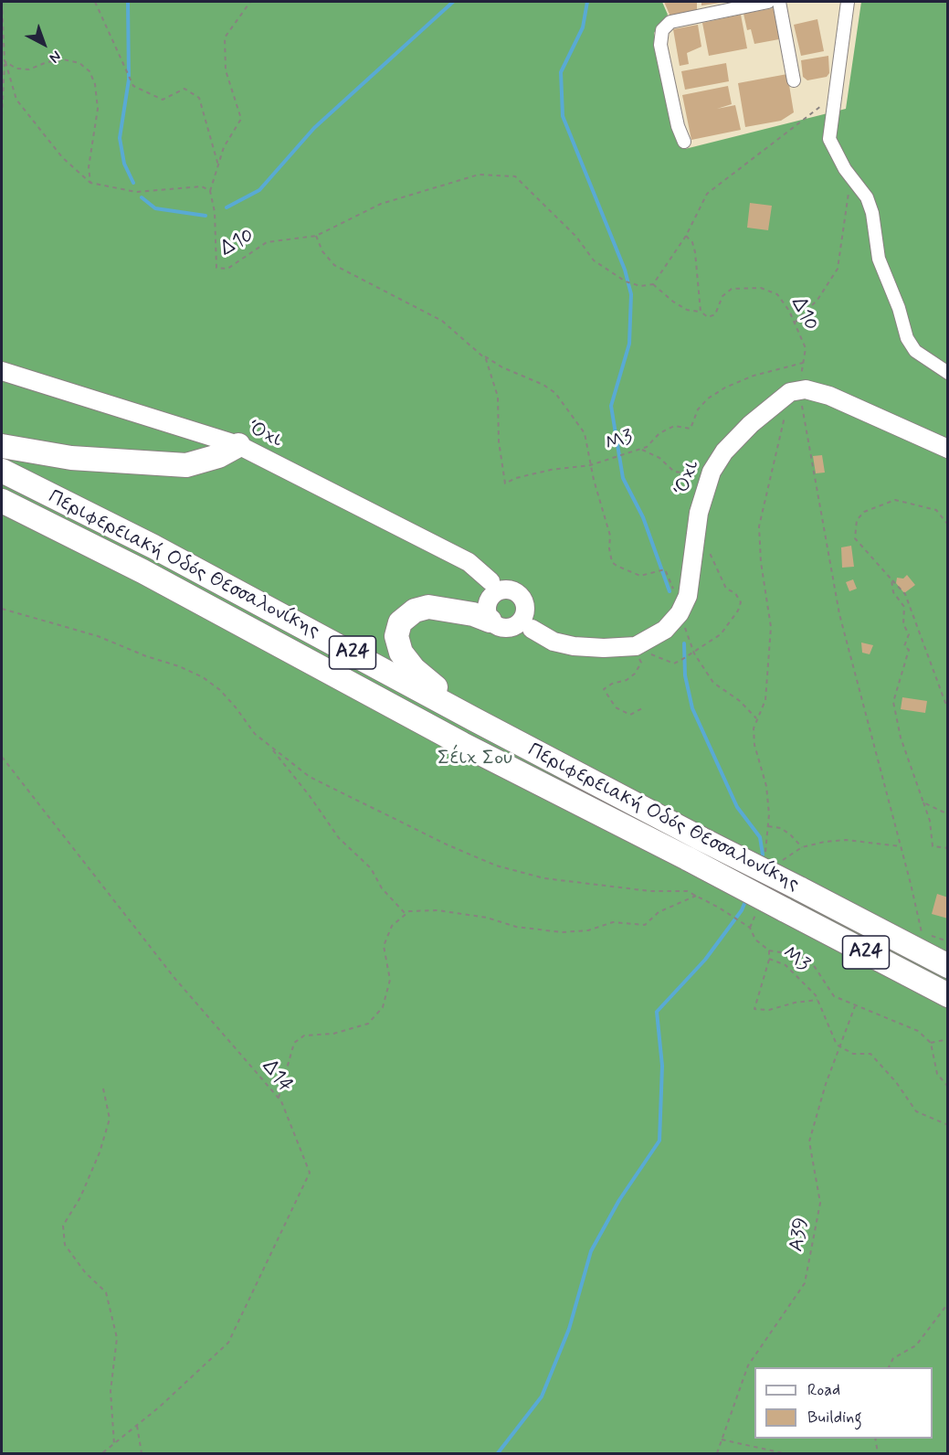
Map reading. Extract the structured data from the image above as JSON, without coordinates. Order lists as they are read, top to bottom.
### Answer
{
  "streets": {
    "highway": ["Περιφερειακή Οδός Θεσσαλονίκης", "Α24"],
    "main road": ["Όχι"],
    "path": [
      "Δ10",
      "Μ3",
      "Δ14",
      "Α39"
    ]
  },
  "crossings": [
    ["Δ10", "Όχι"],
    ["Δ10", "Μ3"],
    ["Μ3", "Α39"]
  ],
  "parks": ["Σέιχ Σου"],
  "legend": ["Road", "Building"],
  "north": "bottom right"
}
